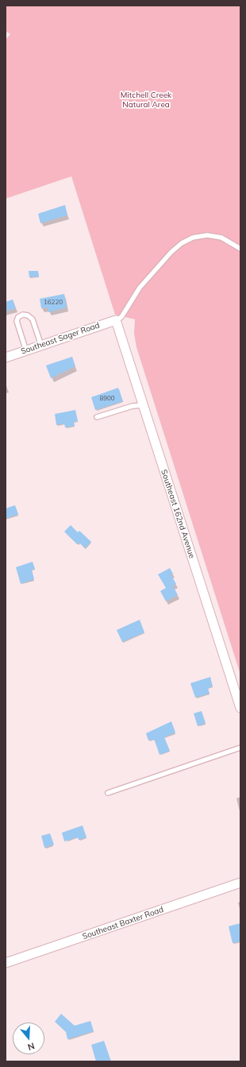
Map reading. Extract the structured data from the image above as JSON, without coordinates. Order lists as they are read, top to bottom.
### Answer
{
  "streets": {
    "street": ["Southeast Sager Road", "Southeast 162nd Avenue", "Southeast Baxter Road"]
  },
  "crossings": [
    ["Southeast Sager Road", "Southeast 162nd Avenue"]
  ],
  "parks": ["Mitchell Creek Natural Area"],
  "house_numbers": ["16220", "8900"],
  "north": "bottom"
}
